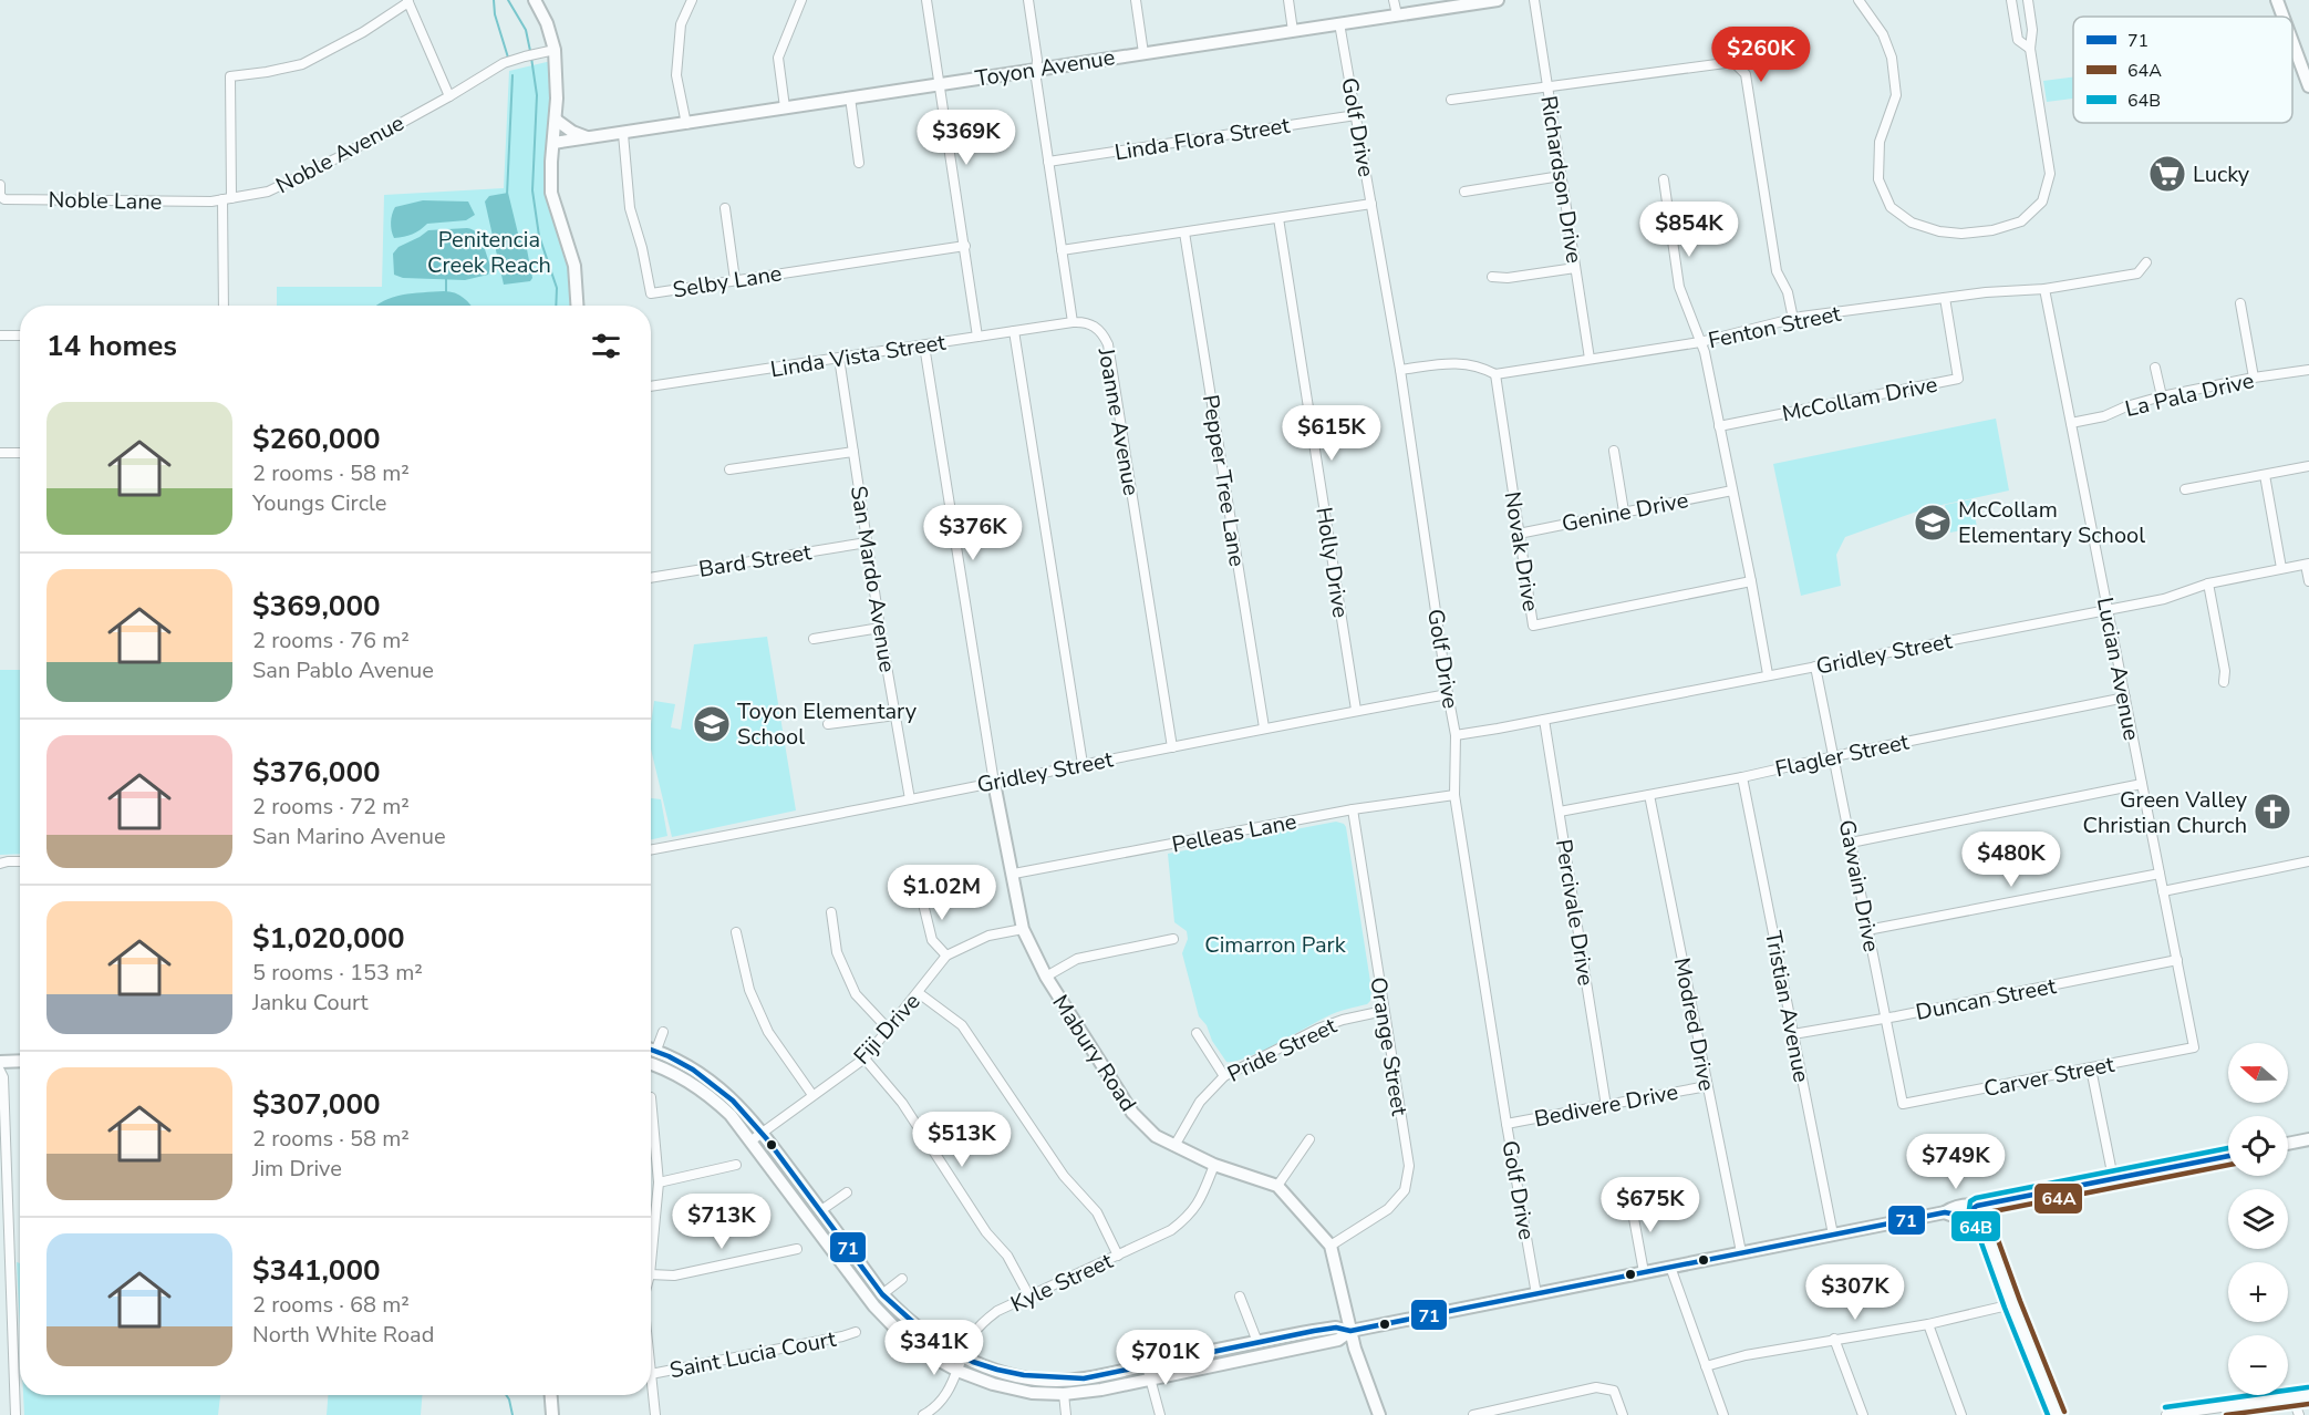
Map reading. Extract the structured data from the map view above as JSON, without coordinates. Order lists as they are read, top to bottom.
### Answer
{
  "streets": {
    "main road": ["Toyon Avenue", "Mabury Road"],
    "street": [
      "Golf Drive",
      "Linda Flora Street",
      "Noble Avenue",
      "Richardson Drive",
      "Noble Lane",
      "Selby Lane",
      "Fenton Street",
      "Linda Vista Street",
      "La Pala Drive",
      "McCollam Drive",
      "Joanne Avenue",
      "Pepper Tree Lane",
      "Genine Drive",
      "Novak Drive",
      "Bard Street",
      "Holly Drive",
      "San Mardo Avenue",
      "Gridley Street",
      "Lucian Avenue",
      "Flagler Street",
      "Pelleas Lane",
      "Gawain Drive",
      "Percivale Drive",
      "Duncan Street",
      "Tristian Avenue",
      "Modred Drive",
      "Fiji Drive",
      "Orange Street",
      "Pride Street",
      "Carver Street",
      "Bedivere Drive",
      "Kyle Street",
      "Saint Lucia Court"
    ]
  },
  "crossings": [
    ["Toyon Avenue", "Golf Drive"],
    ["Toyon Avenue", "Selby Lane"],
    ["Golf Drive", "Linda Flora Street"],
    ["Golf Drive", "Fenton Street"],
    ["Golf Drive", "Gridley Street"],
    ["Golf Drive", "Pelleas Lane"],
    ["Golf Drive", "Bedivere Drive"],
    ["Noble Avenue", "Noble Lane"],
    ["Richardson Drive", "Fenton Street"],
    ["Fenton Street", "McCollam Drive"],
    ["Fenton Street", "Novak Drive"],
    ["Fenton Street", "Lucian Avenue"],
    ["Linda Vista Street", "Joanne Avenue"],
    ["Linda Vista Street", "San Mardo Avenue"],
    ["La Pala Drive", "Lucian Avenue"],
    ["Joanne Avenue", "Gridley Street"],
    ["Pepper Tree Lane", "Gridley Street"],
    ["Genine Drive", "Novak Drive"],
    ["Bard Street", "San Mardo Avenue"],
    ["Holly Drive", "Gridley Street"],
    ["San Mardo Avenue", "Gridley Street"],
    ["Gridley Street", "Lucian Avenue"],
    ["Gridley Street", "Gawain Drive"],
    ["Gridley Street", "Percivale Drive"],
    ["Gridley Street", "Mabury Road"],
    ["Lucian Avenue", "Flagler Street"],
    ["Lucian Avenue", "Duncan Street"],
    ["Lucian Avenue", "Carver Street"],
    ["Flagler Street", "Gawain Drive"],
    ["Flagler Street", "Percivale Drive"],
    ["Flagler Street", "Tristian Avenue"],
    ["Flagler Street", "Modred Drive"],
    ["Pelleas Lane", "Orange Street"],
    ["Pelleas Lane", "Mabury Road"],
    ["Gawain Drive", "Duncan Street"],
    ["Gawain Drive", "Carver Street"],
    ["Percivale Drive", "Bedivere Drive"],
    ["Duncan Street", "Tristian Avenue"],
    ["Modred Drive", "Bedivere Drive"],
    ["Fiji Drive", "Mabury Road"],
    ["Orange Street", "Pride Street"],
    ["Orange Street", "Mabury Road"],
    ["Pride Street", "Mabury Road"],
    ["Mabury Road", "Kyle Street"]
  ],
  "parks": ["Penitencia Creek Reach", "Cimarron Park"],
  "places": {
    "supermarket": ["Lucky"],
    "school or university": ["McCollam Elementary School", "Toyon Elementary School"],
    "church": ["Green Valley Christian Church"]
  },
  "lines": ["transit line 71", "transit line 64B", "transit line 64A"],
  "legend": ["71", "64A", "64B"],
  "north": "left",
  "page": {
    "price": [
      "$260K",
      "$369K",
      "$854K",
      "$615K",
      "$376K",
      "$480K",
      "$1.02M",
      "$513K",
      "$749K",
      "$675K",
      "$713K",
      "$307K",
      "$341K",
      "$701K"
    ],
    "heading": "14 homes",
    "list": [
      {
        "name": "$260,000",
        "note": "2 rooms · 58 m² · Youngs Circle"
      },
      {
        "name": "$369,000",
        "note": "2 rooms · 76 m² · San Pablo Avenue"
      },
      {
        "name": "$376,000",
        "note": "2 rooms · 72 m² · San Marino Avenue"
      },
      {
        "name": "$1,020,000",
        "note": "5 rooms · 153 m² · Janku Court"
      },
      {
        "name": "$307,000",
        "note": "2 rooms · 58 m² · Jim Drive"
      },
      {
        "name": "$341,000",
        "note": "2 rooms · 68 m² · North White Road"
      }
    ],
    "map_buttons": ["+", "−"]
  }
}
